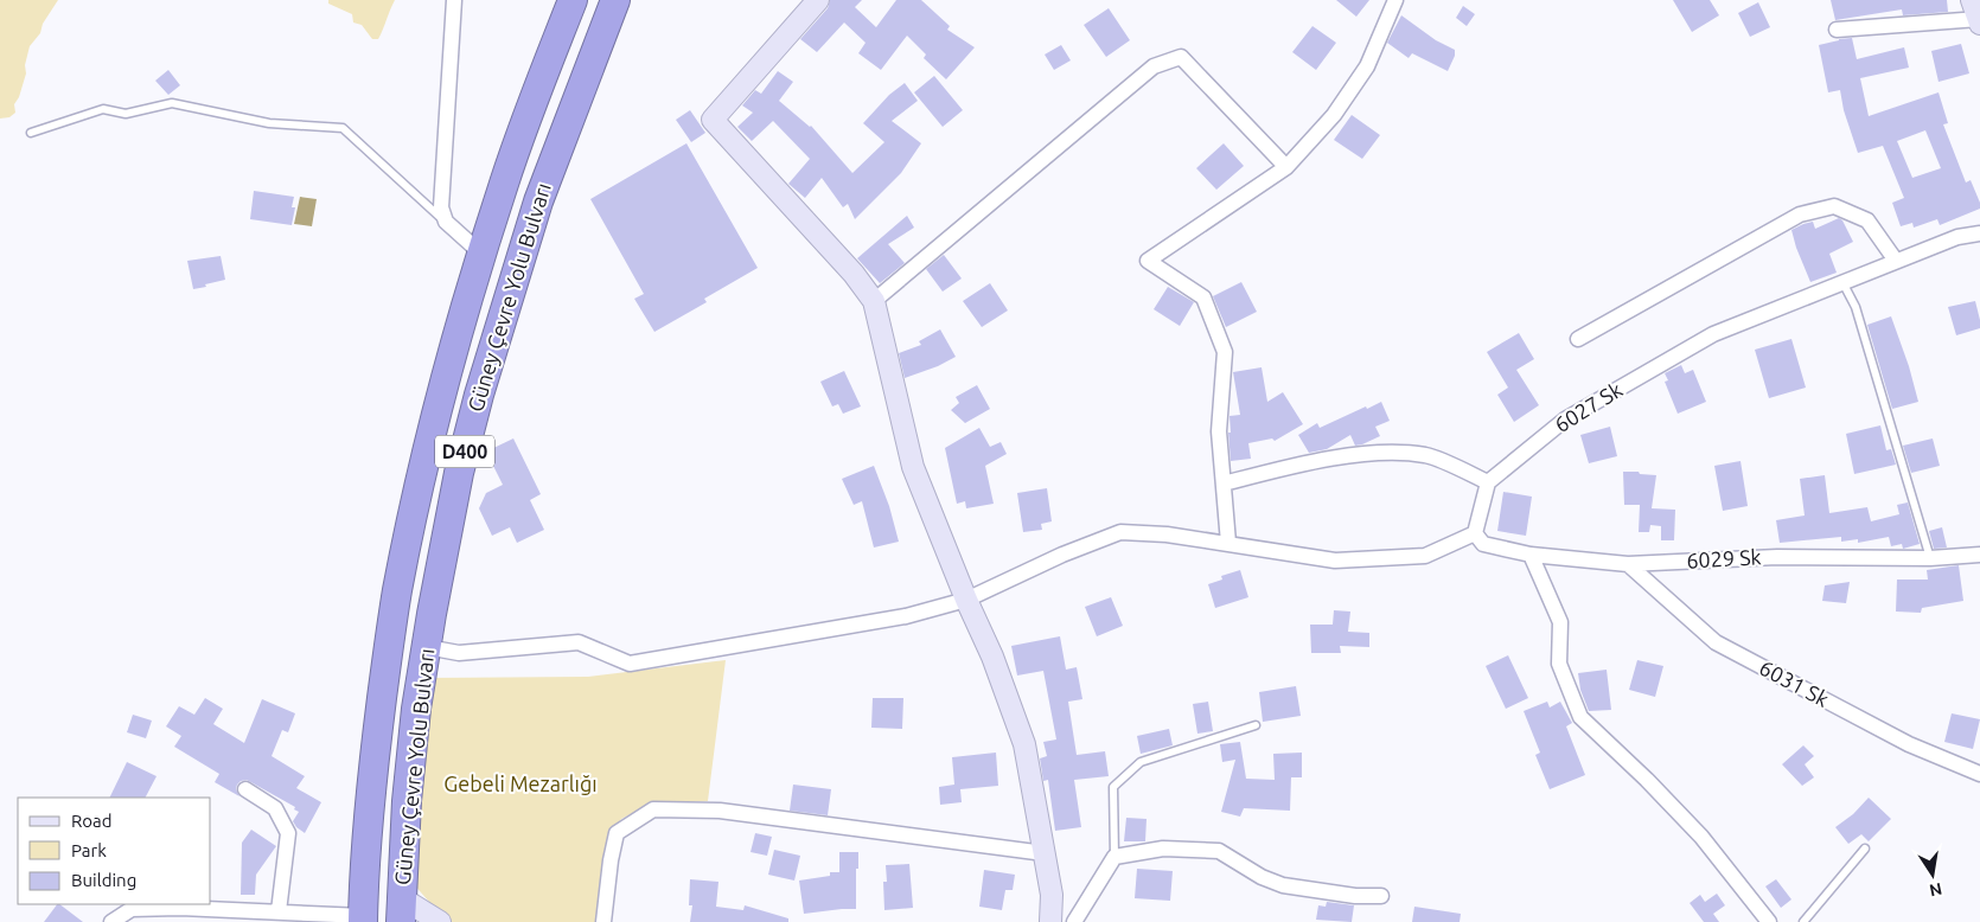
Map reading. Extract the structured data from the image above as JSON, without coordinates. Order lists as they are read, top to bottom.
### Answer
{
  "streets": {
    "highway": ["Güney Çevre Yolu Bulvarı", "D400"],
    "street": ["6027 Sk", "6029 Sk", "6031 Sk"]
  },
  "crossings": [
    ["6029 Sk", "6031 Sk"]
  ],
  "parks": ["Gebeli Mezarlığı"],
  "legend": ["Road", "Park", "Building"],
  "north": "bottom"
}
